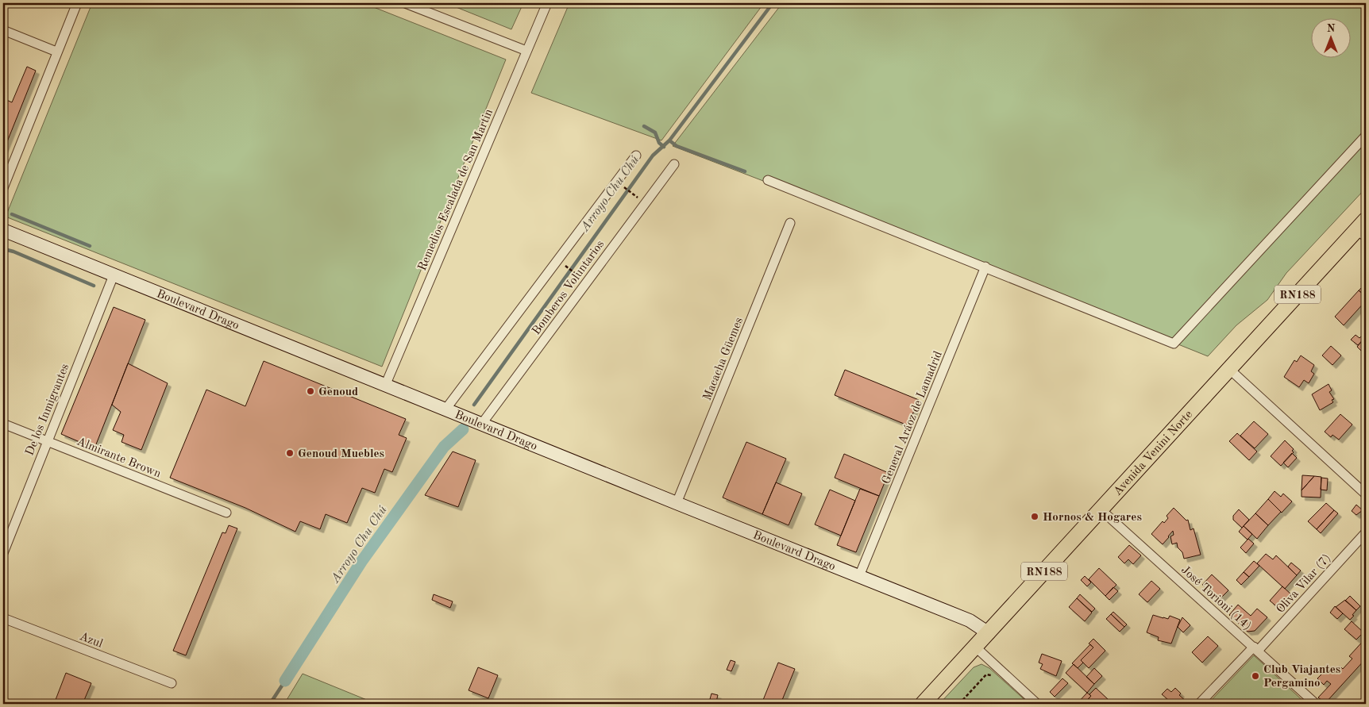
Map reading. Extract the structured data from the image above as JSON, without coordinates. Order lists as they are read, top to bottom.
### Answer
{
  "streets": {
    "highway": ["RN188", "Avenida Venini Norte"],
    "main road": ["Boulevard Drago"],
    "street": [
      "Remedios Escalada de San Martin",
      "Bomberos Voluntarios",
      "Macacha Güemes",
      "De los Inmigrantes",
      "General Aráoz de Lamadrid",
      "Almirante Brown",
      "Oliva Vilar (7)",
      "José Torioni (14)",
      "Azul"
    ]
  },
  "crossings": [
    ["Remedios Escalada de San Martin", "Boulevard Drago"],
    ["Bomberos Voluntarios", "Boulevard Drago"],
    ["Boulevard Drago", "Macacha Güemes"],
    ["Boulevard Drago", "De los Inmigrantes"],
    ["Boulevard Drago", "General Aráoz de Lamadrid"],
    ["Boulevard Drago", "Avenida Venini Norte"],
    ["De los Inmigrantes", "Almirante Brown"],
    ["Avenida Venini Norte", "José Torioni (14)"],
    ["Oliva Vilar (7)", "José Torioni (14)"]
  ],
  "water": ["Arroyo Chu Chú"],
  "places": [
    "Genoud",
    "Genoud Muebles",
    "Hornos & Hogares",
    "Club Viajantes Pergamino"
  ],
  "north": "top"
}
